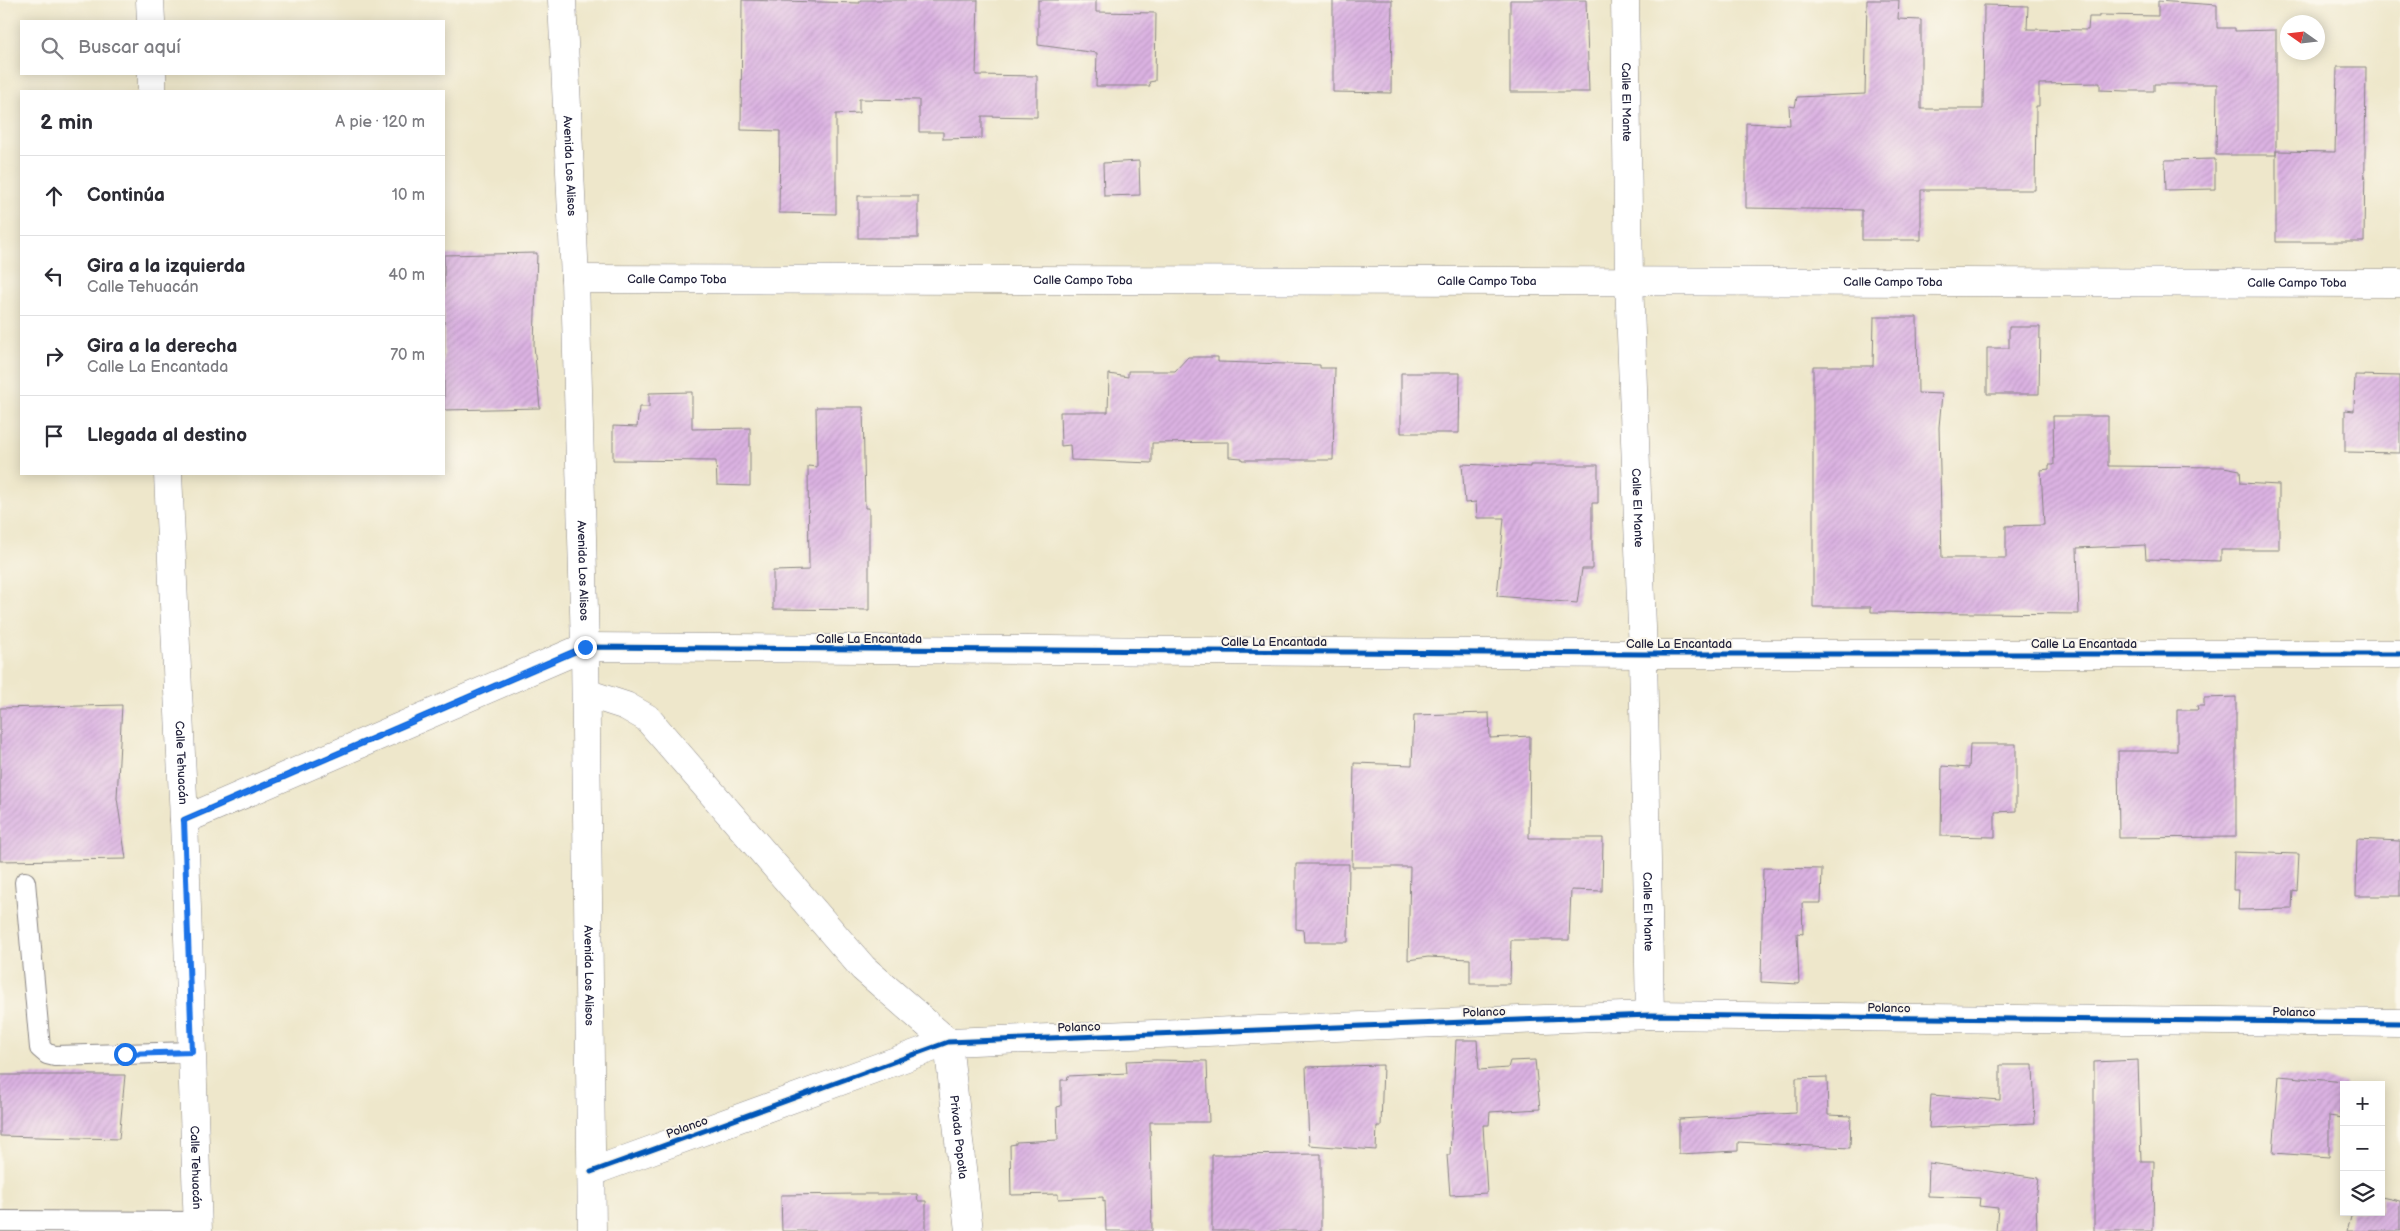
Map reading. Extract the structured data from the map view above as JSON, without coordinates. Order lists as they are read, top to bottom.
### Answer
{
  "streets": {
    "street": [
      "Calle El Mante",
      "Avenida Los Alisos",
      "Calle Campo Toba",
      "Calle La Encantada",
      "Calle Tehuacán",
      "Polanco",
      "Privada Popotla"
    ]
  },
  "crossings": [
    ["Calle El Mante", "Calle Campo Toba"],
    ["Calle El Mante", "Calle La Encantada"],
    ["Calle El Mante", "Polanco"],
    ["Avenida Los Alisos", "Calle Campo Toba"],
    ["Avenida Los Alisos", "Calle La Encantada"],
    ["Avenida Los Alisos", "Polanco"],
    ["Calle La Encantada", "Calle Tehuacán"],
    ["Polanco", "Privada Popotla"]
  ],
  "north": "left",
  "page": {
    "search": "Buscar aquí",
    "heading": ["2 min", "A pie · 120 m"],
    "list": [
      ["Continúa", "10 m"],
      ["Gira a la izquierda", "Calle Tehuacán", "40 m"],
      ["Gira a la derecha", "Calle La Encantada", "70 m"],
      "Llegada al destino"
    ],
    "map_buttons": ["+", "−"]
  }
}
